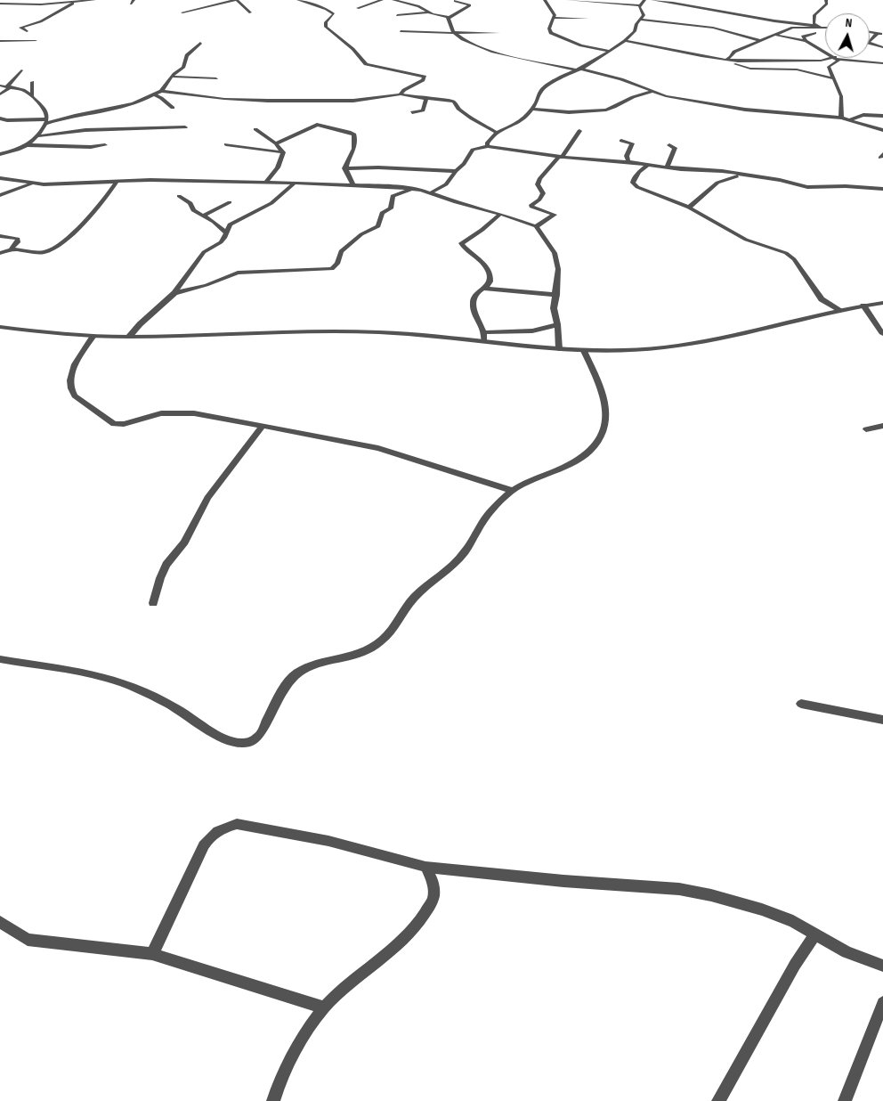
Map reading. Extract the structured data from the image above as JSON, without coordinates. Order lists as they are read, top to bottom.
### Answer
{
  "north": "top"
}
